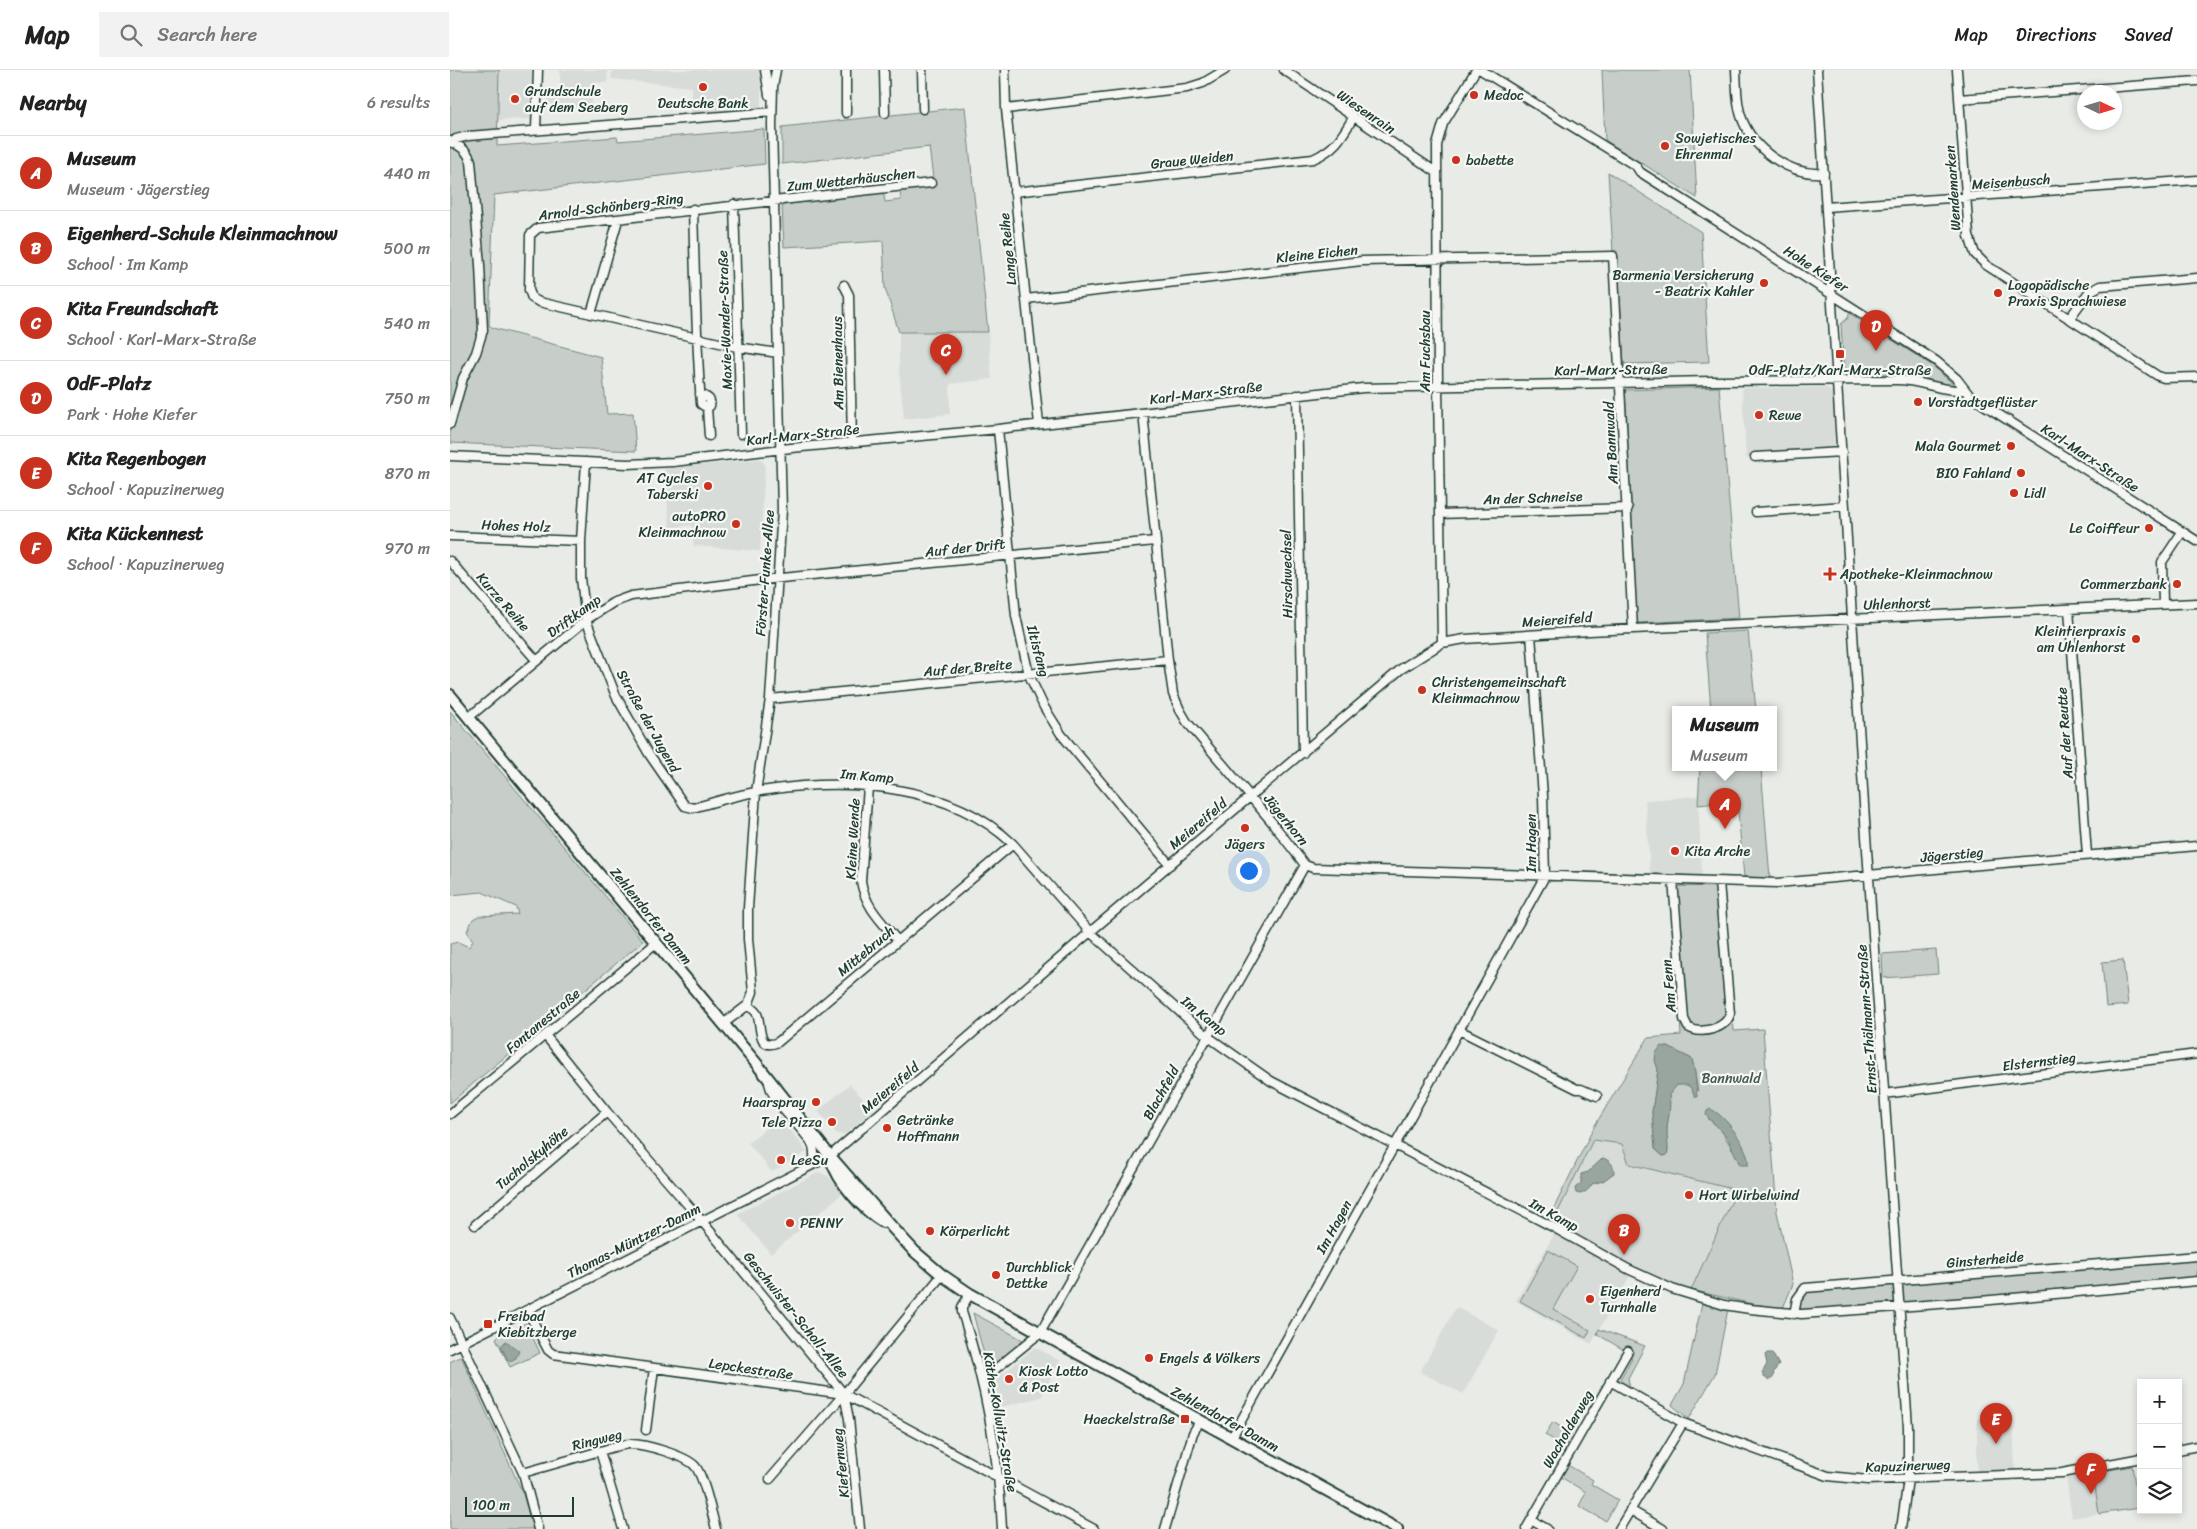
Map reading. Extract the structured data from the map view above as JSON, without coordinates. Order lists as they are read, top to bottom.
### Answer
{
  "streets": {
    "main road": ["Zehlendorfer Damm"],
    "street": [
      "Wiesenrain",
      "Graue Weiden",
      "Zum Wetterhäuschen",
      "Meisenbusch",
      "Wendemarken",
      "Arnold-Schönberg-Ring",
      "Lange Reihe",
      "Kleine Eichen",
      "Hohe Kiefer",
      "Maxie-Wander-Straße",
      "Am Fuchsbau",
      "Am Bienenhaus",
      "Karl-Marx-Straße",
      "Am Bannwald",
      "An der Schneise",
      "Hohes Holz",
      "Auf der Drift",
      "Förster-Funke-Allee",
      "Hirschwechsel",
      "Kurze Reihe",
      "Uhlenhorst",
      "Driftkamp",
      "Meiereifeld",
      "Iltisfang",
      "Auf der Breite",
      "Straße der Jugend",
      "Auf der Reutte",
      "Im Kamp",
      "Jägerhorn",
      "Kleine Wende",
      "Im Hagen",
      "Jägerstieg",
      "Mittebruch",
      "Am Fenn",
      "Ernst-Thälmann-Straße",
      "Fontanestraße",
      "Elsternstieg",
      "Blachfeld",
      "Tucholskyhöhe",
      "Thomas-Müntzer-Damm",
      "Ginsterheide",
      "Geschwister-Scholl-Allee",
      "Lepckestraße",
      "Käthe-Kollwitz-Straße",
      "Wacholderweg",
      "Ringweg",
      "Kiefernweg",
      "Kapuzinerweg"
    ]
  },
  "crossings": [
    ["Wiesenrain", "Graue Weiden"],
    ["Wiesenrain", "Am Fuchsbau"],
    ["Graue Weiden", "Lange Reihe"],
    ["Zum Wetterhäuschen", "Arnold-Schönberg-Ring"],
    ["Zum Wetterhäuschen", "Förster-Funke-Allee"],
    ["Meisenbusch", "Wendemarken"],
    ["Meisenbusch", "Ernst-Thälmann-Straße"],
    ["Arnold-Schönberg-Ring", "Maxie-Wander-Straße"],
    ["Arnold-Schönberg-Ring", "Förster-Funke-Allee"],
    ["Lange Reihe", "Kleine Eichen"],
    ["Lange Reihe", "Karl-Marx-Straße"],
    ["Kleine Eichen", "Am Fuchsbau"],
    ["Kleine Eichen", "Am Bannwald"],
    ["Hohe Kiefer", "Karl-Marx-Straße"],
    ["Hohe Kiefer", "Ernst-Thälmann-Straße"],
    ["Am Fuchsbau", "Karl-Marx-Straße"],
    ["Am Fuchsbau", "An der Schneise"],
    ["Am Fuchsbau", "Meiereifeld"],
    ["Am Bienenhaus", "Karl-Marx-Straße"],
    ["Karl-Marx-Straße", "Am Bannwald"],
    ["Karl-Marx-Straße", "Förster-Funke-Allee"],
    ["Karl-Marx-Straße", "Hirschwechsel"],
    ["Karl-Marx-Straße", "Iltisfang"],
    ["Karl-Marx-Straße", "Straße der Jugend"],
    ["Karl-Marx-Straße", "Jägerhorn"],
    ["Karl-Marx-Straße", "Ernst-Thälmann-Straße"],
    ["Am Bannwald", "An der Schneise"],
    ["Am Bannwald", "Uhlenhorst"],
    ["Am Bannwald", "Meiereifeld"],
    ["Hohes Holz", "Straße der Jugend"],
    ["Auf der Drift", "Förster-Funke-Allee"],
    ["Auf der Drift", "Driftkamp"],
    ["Auf der Drift", "Iltisfang"],
    ["Auf der Drift", "Jägerhorn"],
    ["Förster-Funke-Allee", "Driftkamp"],
    ["Förster-Funke-Allee", "Auf der Breite"],
    ["Förster-Funke-Allee", "Im Kamp"],
    ["Förster-Funke-Allee", "Mittebruch"],
    ["Hirschwechsel", "Meiereifeld"],
    ["Kurze Reihe", "Driftkamp"],
    ["Uhlenhorst", "Meiereifeld"],
    ["Uhlenhorst", "Auf der Reutte"],
    ["Uhlenhorst", "Ernst-Thälmann-Straße"],
    ["Driftkamp", "Straße der Jugend"],
    ["Driftkamp", "Zehlendorfer Damm"],
    ["Meiereifeld", "Iltisfang"],
    ["Meiereifeld", "Im Kamp"],
    ["Meiereifeld", "Jägerhorn"],
    ["Meiereifeld", "Im Hagen"],
    ["Meiereifeld", "Zehlendorfer Damm"],
    ["Meiereifeld", "Thomas-Müntzer-Damm"],
    ["Iltisfang", "Auf der Breite"],
    ["Auf der Breite", "Jägerhorn"],
    ["Straße der Jugend", "Im Kamp"],
    ["Auf der Reutte", "Jägerstieg"],
    ["Im Kamp", "Kleine Wende"],
    ["Im Kamp", "Im Hagen"],
    ["Im Kamp", "Mittebruch"],
    ["Im Kamp", "Blachfeld"],
    ["Im Kamp", "Ginsterheide"],
    ["Jägerhorn", "Im Hagen"],
    ["Jägerhorn", "Jägerstieg"],
    ["Jägerhorn", "Am Fenn"],
    ["Jägerhorn", "Blachfeld"],
    ["Kleine Wende", "Mittebruch"],
    ["Im Hagen", "Zehlendorfer Damm"],
    ["Jägerstieg", "Am Fenn"],
    ["Jägerstieg", "Ernst-Thälmann-Straße"],
    ["Zehlendorfer Damm", "Fontanestraße"],
    ["Zehlendorfer Damm", "Blachfeld"],
    ["Zehlendorfer Damm", "Thomas-Müntzer-Damm"],
    ["Zehlendorfer Damm", "Käthe-Kollwitz-Straße"],
    ["Ernst-Thälmann-Straße", "Elsternstieg"],
    ["Ernst-Thälmann-Straße", "Ginsterheide"],
    ["Ernst-Thälmann-Straße", "Kapuzinerweg"],
    ["Fontanestraße", "Geschwister-Scholl-Allee"],
    ["Tucholskyhöhe", "Geschwister-Scholl-Allee"],
    ["Thomas-Müntzer-Damm", "Geschwister-Scholl-Allee"],
    ["Thomas-Müntzer-Damm", "Lepckestraße"],
    ["Geschwister-Scholl-Allee", "Lepckestraße"],
    ["Geschwister-Scholl-Allee", "Käthe-Kollwitz-Straße"],
    ["Geschwister-Scholl-Allee", "Kiefernweg"],
    ["Lepckestraße", "Kiefernweg"],
    ["Wacholderweg", "Kapuzinerweg"]
  ],
  "parks": ["Bannwald"],
  "places": {
    "other": [
      "Deutsche Bank",
      "Medoc",
      "Grundschule auf dem Seeberg",
      "Sowjetisches Ehrenmal",
      "babette",
      "Barmenia Versicherung - Beatrix Kahler",
      "Logopädische Praxis Sprachwiese",
      "Vorstadtgeflüster",
      "Rewe",
      "Mala Gourmet",
      "BIO Fahland",
      "AT Cycles Taberski",
      "Lidl",
      "autoPRO Kleinmachnow",
      "Le Coiffeur",
      "Commerzbank",
      "Kleintierpraxis am Uhlenhorst",
      "Christengemeinschaft Kleinmachnow",
      "Jägers",
      "Kita Arche",
      "Haarspray",
      "Tele Pizza",
      "Getränke Hoffmann",
      "LeeSu",
      "Hort Wirbelwind",
      "PENNY",
      "Körperlicht",
      "Durchblick Dettke",
      "Eigenherd Turnhalle",
      "Engels & Völkers",
      "Kiosk Lotto & Post"
    ],
    "transit": ["OdF-Platz/Karl-Marx-Straße", "Freibad Kiebitzberge", "Haeckelstraße"],
    "health": ["Apotheke-Kleinmachnow"]
  },
  "scale_bar": "100 m",
  "north": "right",
  "page": {
    "header": "Map",
    "search": "Search here",
    "nav": ["Map", "Directions", "Saved"],
    "heading": ["Nearby", "6 results"],
    "list": [
      {
        "mark": "A",
        "name": "Museum",
        "note": "Museum · Jägerstieg",
        "value": "440 m"
      },
      {
        "mark": "B",
        "name": "Eigenherd-Schule Kleinmachnow",
        "note": "School · Im Kamp",
        "value": "500 m"
      },
      {
        "mark": "C",
        "name": "Kita Freundschaft",
        "note": "School · Karl-Marx-Straße",
        "value": "540 m"
      },
      {
        "mark": "D",
        "name": "OdF-Platz",
        "note": "Park · Hohe Kiefer",
        "value": "750 m"
      },
      {
        "mark": "E",
        "name": "Kita Regenbogen",
        "note": "School · Kapuzinerweg",
        "value": "870 m"
      },
      {
        "mark": "F",
        "name": "Kita Kückennest",
        "note": "School · Kapuzinerweg",
        "value": "970 m"
      }
    ],
    "pins": [
      "D",
      "C",
      "A",
      "B",
      "E",
      "F"
    ],
    "popup": ["Museum", "Museum"],
    "map_buttons": ["+", "−"],
    "scale": "100 m"
  }
}
